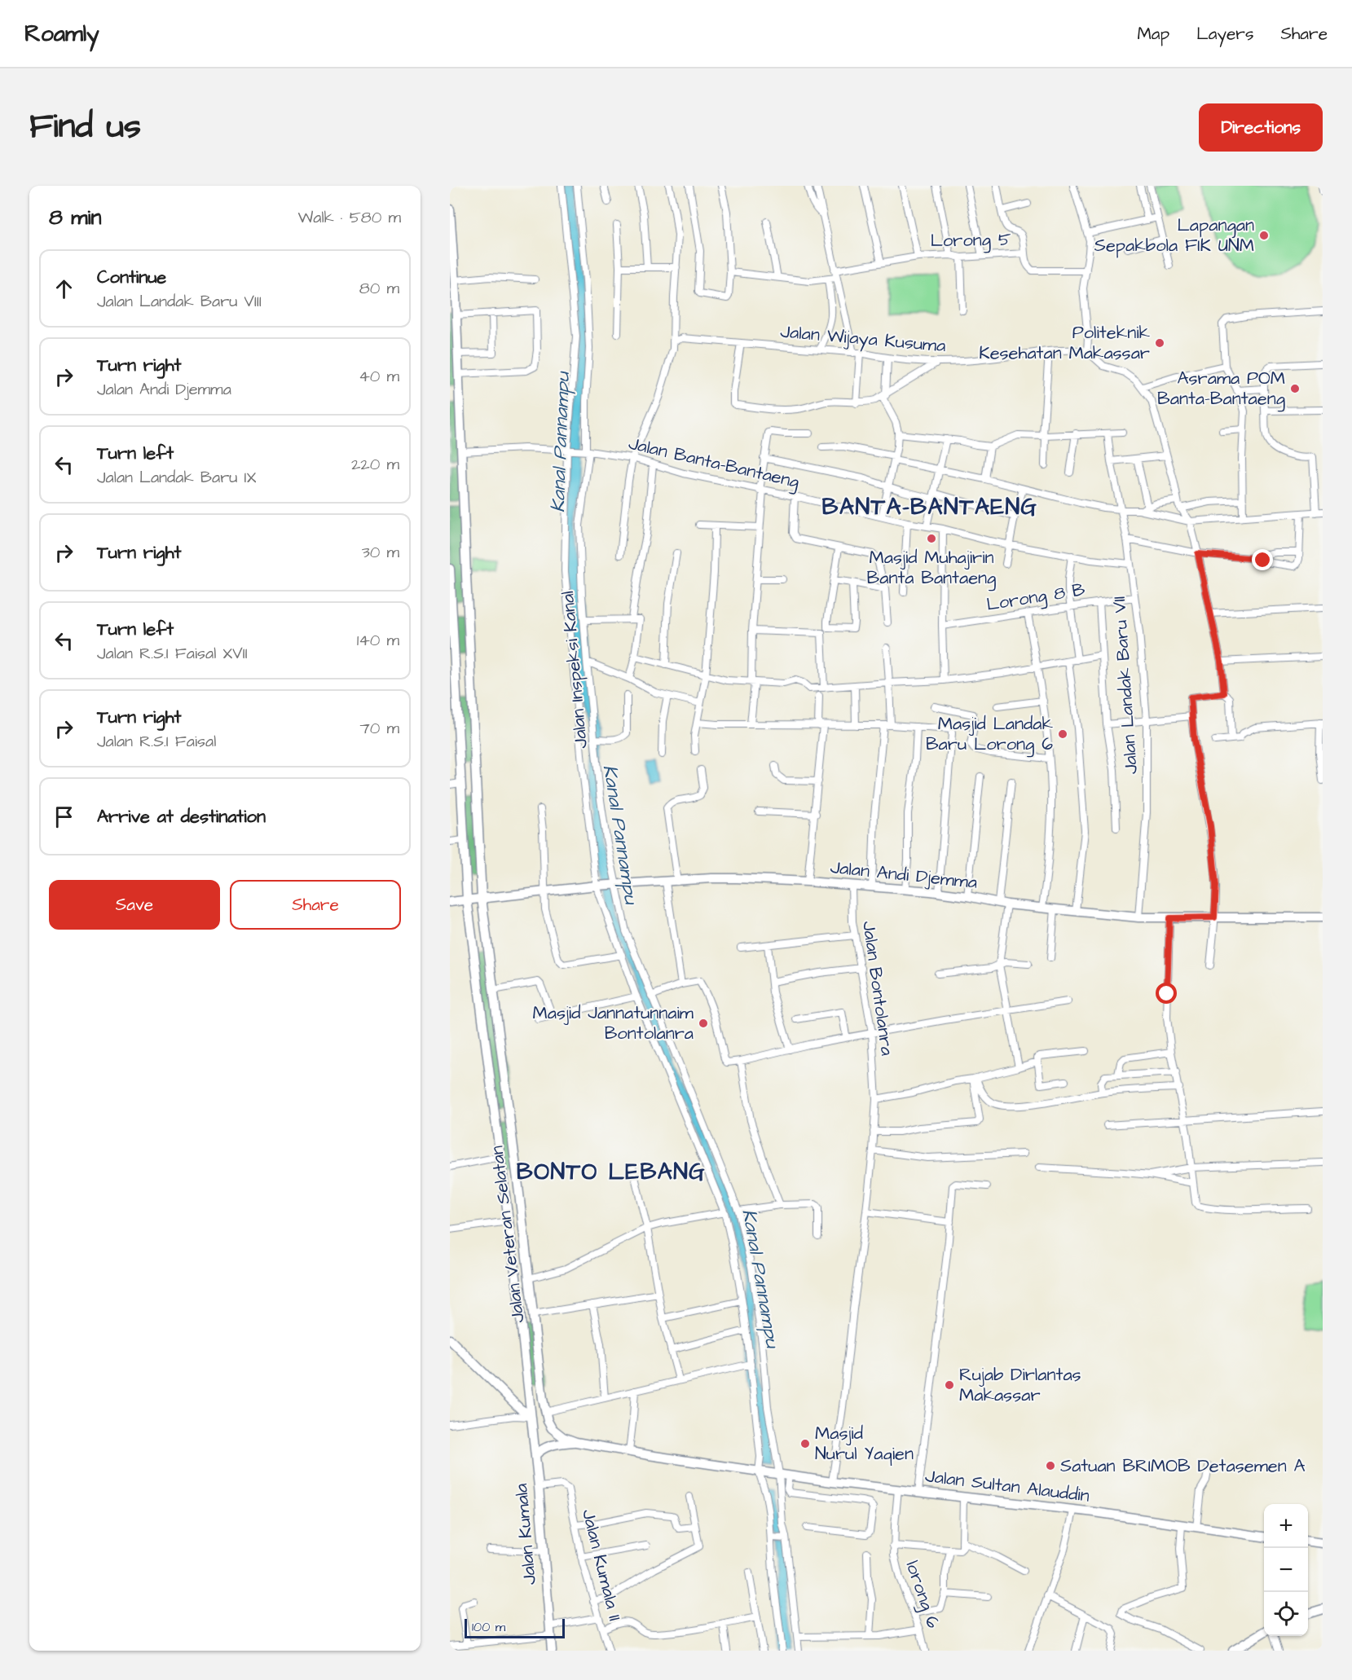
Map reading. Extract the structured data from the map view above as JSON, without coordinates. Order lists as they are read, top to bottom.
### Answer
{
  "streets": {
    "main road": [
      "Jalan Andi Djemma",
      "Jalan Veteran Selatan",
      "Jalan Sultan Alauddin",
      "Jalan Kumala"
    ],
    "street": [
      "Lorong 5",
      "Jalan Wijaya Kusuma",
      "Jalan Banta-Bantaeng",
      "Lorong 8 B",
      "Jalan Inspeksi Kanal",
      "Jalan Landak Baru VII",
      "Jalan Bontolanra",
      "Jalan Kumala II",
      "lorong 6"
    ]
  },
  "crossings": [
    ["Jalan Banta-Bantaeng", "Jalan Inspeksi Kanal"],
    ["Jalan Banta-Bantaeng", "Jalan Landak Baru VII"],
    ["Jalan Banta-Bantaeng", "Jalan Veteran Selatan"],
    ["Lorong 8 B", "Jalan Landak Baru VII"],
    ["Jalan Inspeksi Kanal", "Jalan Andi Djemma"],
    ["Jalan Inspeksi Kanal", "Jalan Sultan Alauddin"],
    ["Jalan Landak Baru VII", "Jalan Andi Djemma"],
    ["Jalan Andi Djemma", "Jalan Bontolanra"],
    ["Jalan Andi Djemma", "Jalan Veteran Selatan"],
    ["Jalan Bontolanra", "Jalan Sultan Alauddin"],
    ["Jalan Veteran Selatan", "Jalan Sultan Alauddin"],
    ["Jalan Veteran Selatan", "Jalan Kumala"],
    ["Jalan Sultan Alauddin", "lorong 6"],
    ["Jalan Kumala", "Jalan Kumala II"]
  ],
  "districts": ["BANTA-BANTAENG", "BONTO LEBANG"],
  "water": ["Kanal Pannampu"],
  "places": [
    "Lapangan Sepakbola FIK UNM",
    "Politeknik Kesehatan Makassar",
    "Asrama POM Banta-Bantaeng",
    "Masjid Muhajirin Banta Bantaeng",
    "Masjid Landak Baru Lorong 6",
    "Masjid Jannatunnaim Bontolanra",
    "Rujab Dirlantas Makassar",
    "Masjid Nurul Yaqien",
    "Satuan BRIMOB Detasemen A"
  ],
  "scale_bar": "100 m",
  "page": {
    "header": "Roamly",
    "nav": ["Map", "Layers", "Share"],
    "title": "Find us",
    "buttons": [
      "Directions",
      ["Save", "Share"]
    ],
    "heading": ["8 min", "Walk · 580 m"],
    "list": [
      ["Continue", "Jalan Landak Baru VIII", "80 m"],
      ["Turn right", "Jalan Andi Djemma", "40 m"],
      ["Turn left", "Jalan Landak Baru IX", "220 m"],
      ["Turn right", "30 m"],
      ["Turn left", "Jalan R.S.I Faisal XVII", "140 m"],
      ["Turn right", "Jalan R.S.I Faisal", "70 m"],
      "Arrive at destination"
    ],
    "map_buttons": ["+", "−"],
    "scale": "100 m"
  }
}
